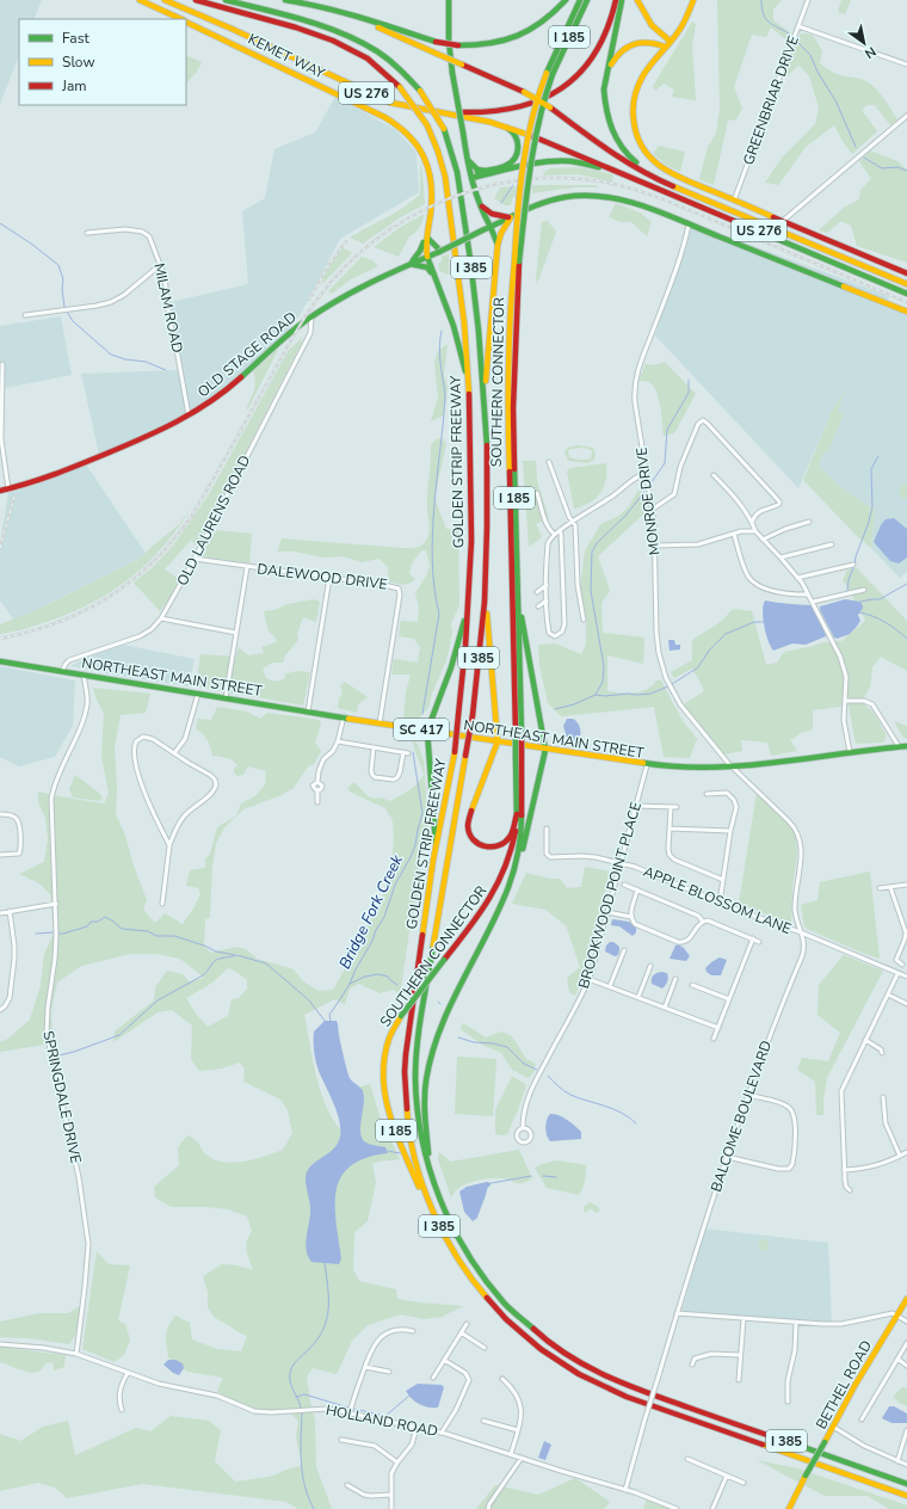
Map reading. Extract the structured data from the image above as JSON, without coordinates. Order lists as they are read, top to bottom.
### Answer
{
  "streets": {
    "main road": [
      "I 185",
      "KEMET WAY",
      "US 276",
      "I 385",
      "OLD STAGE ROAD",
      "SOUTHERN CONNECTOR",
      "GOLDEN STRIP FREEWAY",
      "NORTHEAST MAIN STREET",
      "SC 417",
      "BETHEL ROAD"
    ],
    "street": [
      "GREENBRIAR DRIVE",
      "MILAM ROAD",
      "MONROE DRIVE",
      "OLD LAURENS ROAD",
      "DALEWOOD DRIVE",
      "BROOKWOOD POINT PLACE",
      "APPLE BLOSSOM LANE",
      "SPRINGDALE DRIVE",
      "BALCOME BOULEVARD",
      "HOLLAND ROAD"
    ]
  },
  "crossings": [
    ["KEMET WAY", "OLD STAGE ROAD"],
    ["MILAM ROAD", "OLD STAGE ROAD"],
    ["OLD STAGE ROAD", "MONROE DRIVE"],
    ["OLD STAGE ROAD", "OLD LAURENS ROAD"],
    ["SOUTHERN CONNECTOR", "GOLDEN STRIP FREEWAY"],
    ["MONROE DRIVE", "NORTHEAST MAIN STREET"],
    ["MONROE DRIVE", "BALCOME BOULEVARD"],
    ["OLD LAURENS ROAD", "DALEWOOD DRIVE"],
    ["OLD LAURENS ROAD", "NORTHEAST MAIN STREET"],
    ["DALEWOOD DRIVE", "NORTHEAST MAIN STREET"],
    ["NORTHEAST MAIN STREET", "SC 417"],
    ["NORTHEAST MAIN STREET", "BROOKWOOD POINT PLACE"],
    ["NORTHEAST MAIN STREET", "SPRINGDALE DRIVE"],
    ["NORTHEAST MAIN STREET", "BALCOME BOULEVARD"],
    ["BROOKWOOD POINT PLACE", "APPLE BLOSSOM LANE"],
    ["APPLE BLOSSOM LANE", "BALCOME BOULEVARD"],
    ["SPRINGDALE DRIVE", "HOLLAND ROAD"],
    ["BALCOME BOULEVARD", "HOLLAND ROAD"]
  ],
  "water": ["Bridge Fork Creek"],
  "legend": ["Fast", "Slow", "Jam"],
  "north": "bottom right"
}
